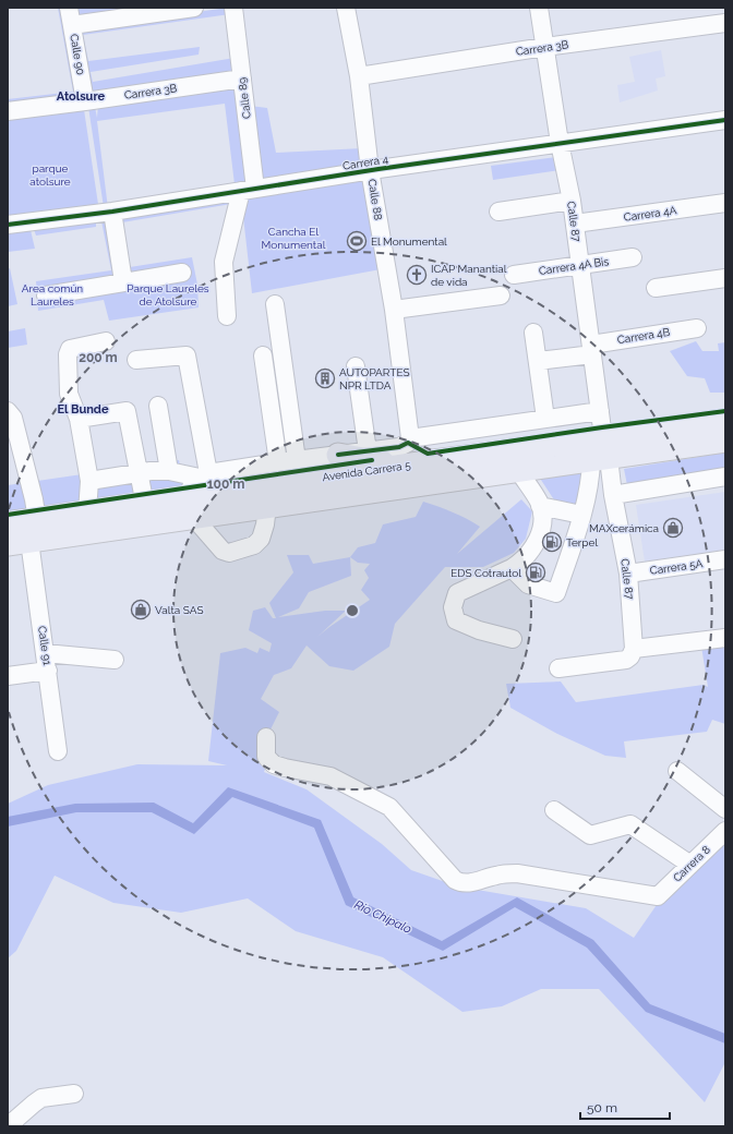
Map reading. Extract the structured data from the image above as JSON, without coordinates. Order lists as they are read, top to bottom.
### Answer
{
  "streets": {
    "main road": ["Avenida Carrera 5"],
    "street": [
      "Carrera 3B",
      "Calle 90",
      "Calle 89",
      "Carrera 4",
      "Calle 88",
      "Carrera 4A",
      "Calle 87",
      "Carrera 4A Bis",
      "Carrera 4B",
      "Carrera 5A",
      "Calle 91",
      "Carrera 8"
    ]
  },
  "crossings": [
    ["Carrera 3B", "Calle 90"],
    ["Carrera 3B", "Calle 89"],
    ["Carrera 3B", "Calle 88"],
    ["Carrera 3B", "Calle 87"],
    ["Calle 89", "Carrera 4"],
    ["Carrera 4", "Calle 88"],
    ["Carrera 4", "Calle 87"],
    ["Carrera 4A", "Calle 87"],
    ["Calle 87", "Carrera 4A Bis"],
    ["Calle 87", "Carrera 4B"],
    ["Calle 87", "Avenida Carrera 5"],
    ["Calle 87", "Carrera 5A"],
    ["Avenida Carrera 5", "Calle 91"]
  ],
  "districts": ["Atolsure", "El Bunde"],
  "water": ["Río Chipalo"],
  "parks": [
    "parque atolsure",
    "Cancha El Monumental",
    "Area común Laureles",
    "Parque Laureles de Atolsure"
  ],
  "places": {
    "sports": ["El Monumental"],
    "church": ["ICAP Manantial de vida"],
    "building": ["AUTOPARTES NPR LTDA"],
    "shop": ["MAXcerámica", "Valta SAS"],
    "fuel station": ["Terpel", "EDS Cotrautol"]
  },
  "scale_bar": "50 m",
  "rings": ["200 m", "100 m"]
}
